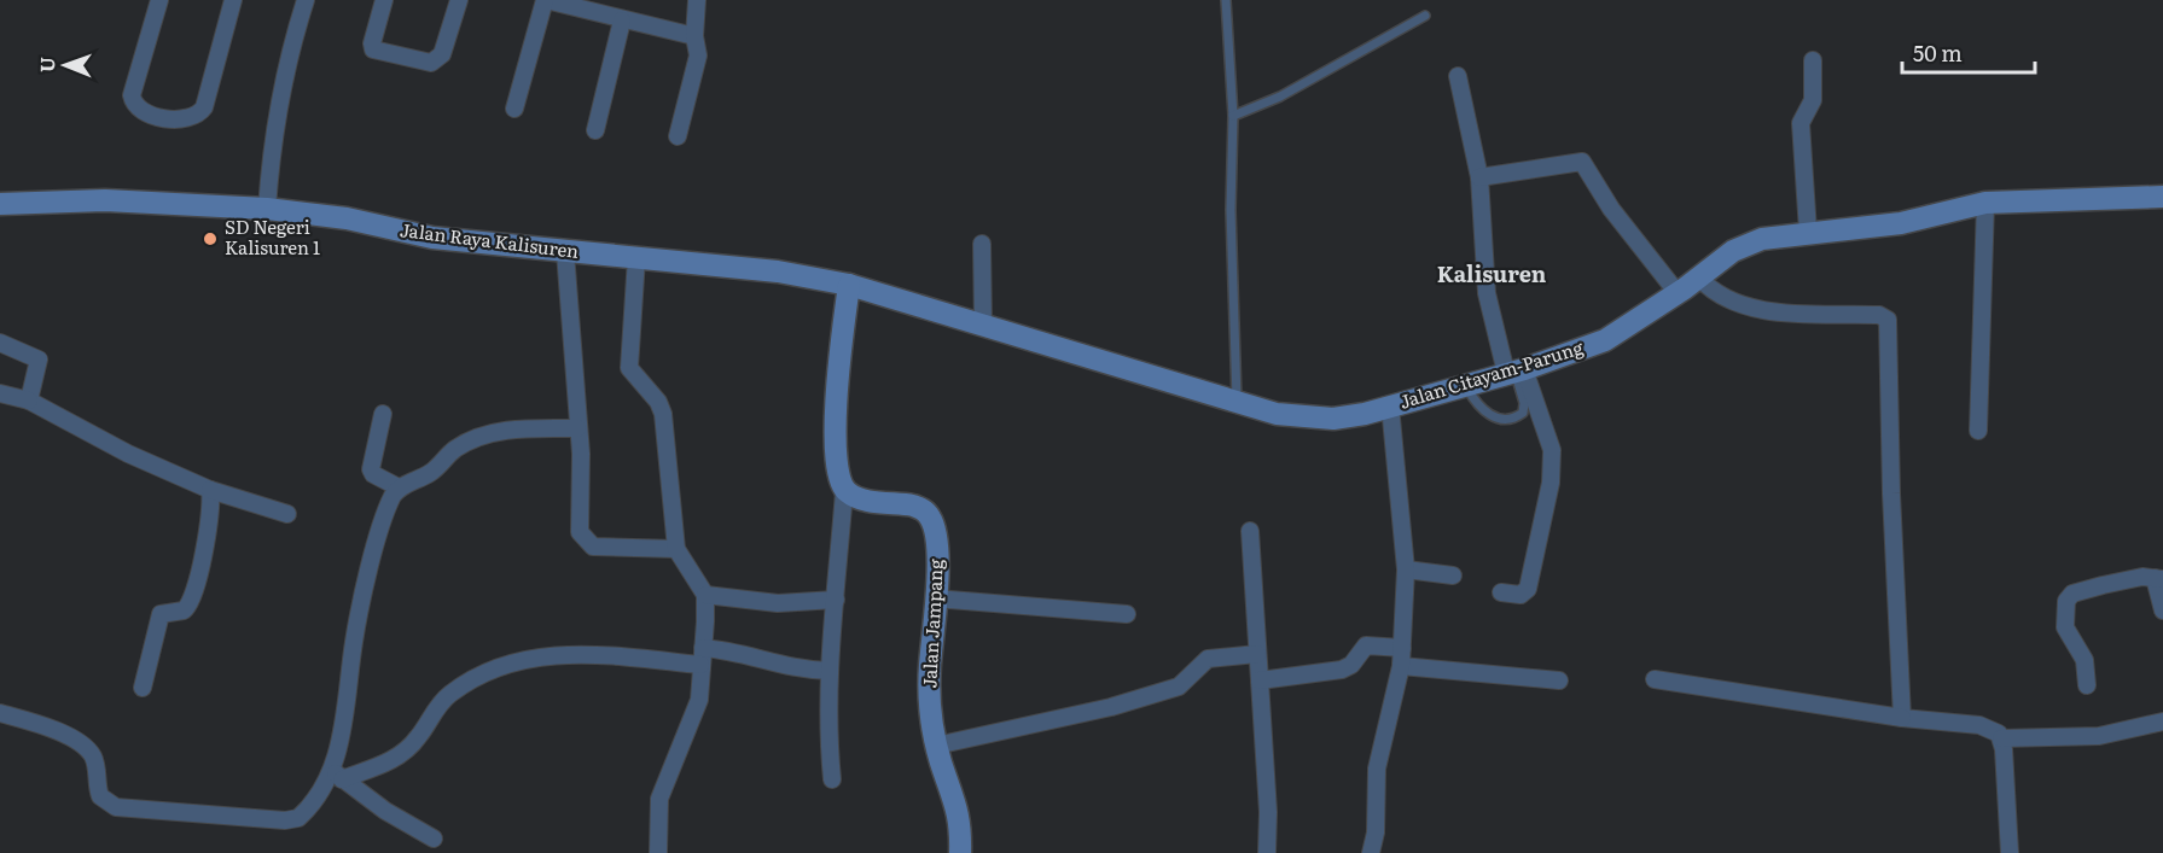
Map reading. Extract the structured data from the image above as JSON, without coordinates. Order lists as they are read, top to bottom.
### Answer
{
  "streets": {
    "main road": ["Jalan Raya Kalisuren", "Jalan Citayam-Parung", "Jalan Jampang"]
  },
  "crossings": [
    ["Jalan Raya Kalisuren", "Jalan Citayam-Parung"]
  ],
  "districts": ["Kalisuren"],
  "places": ["SD Negeri Kalisuren 1"],
  "scale_bar": "50 m",
  "north": "left"
}
